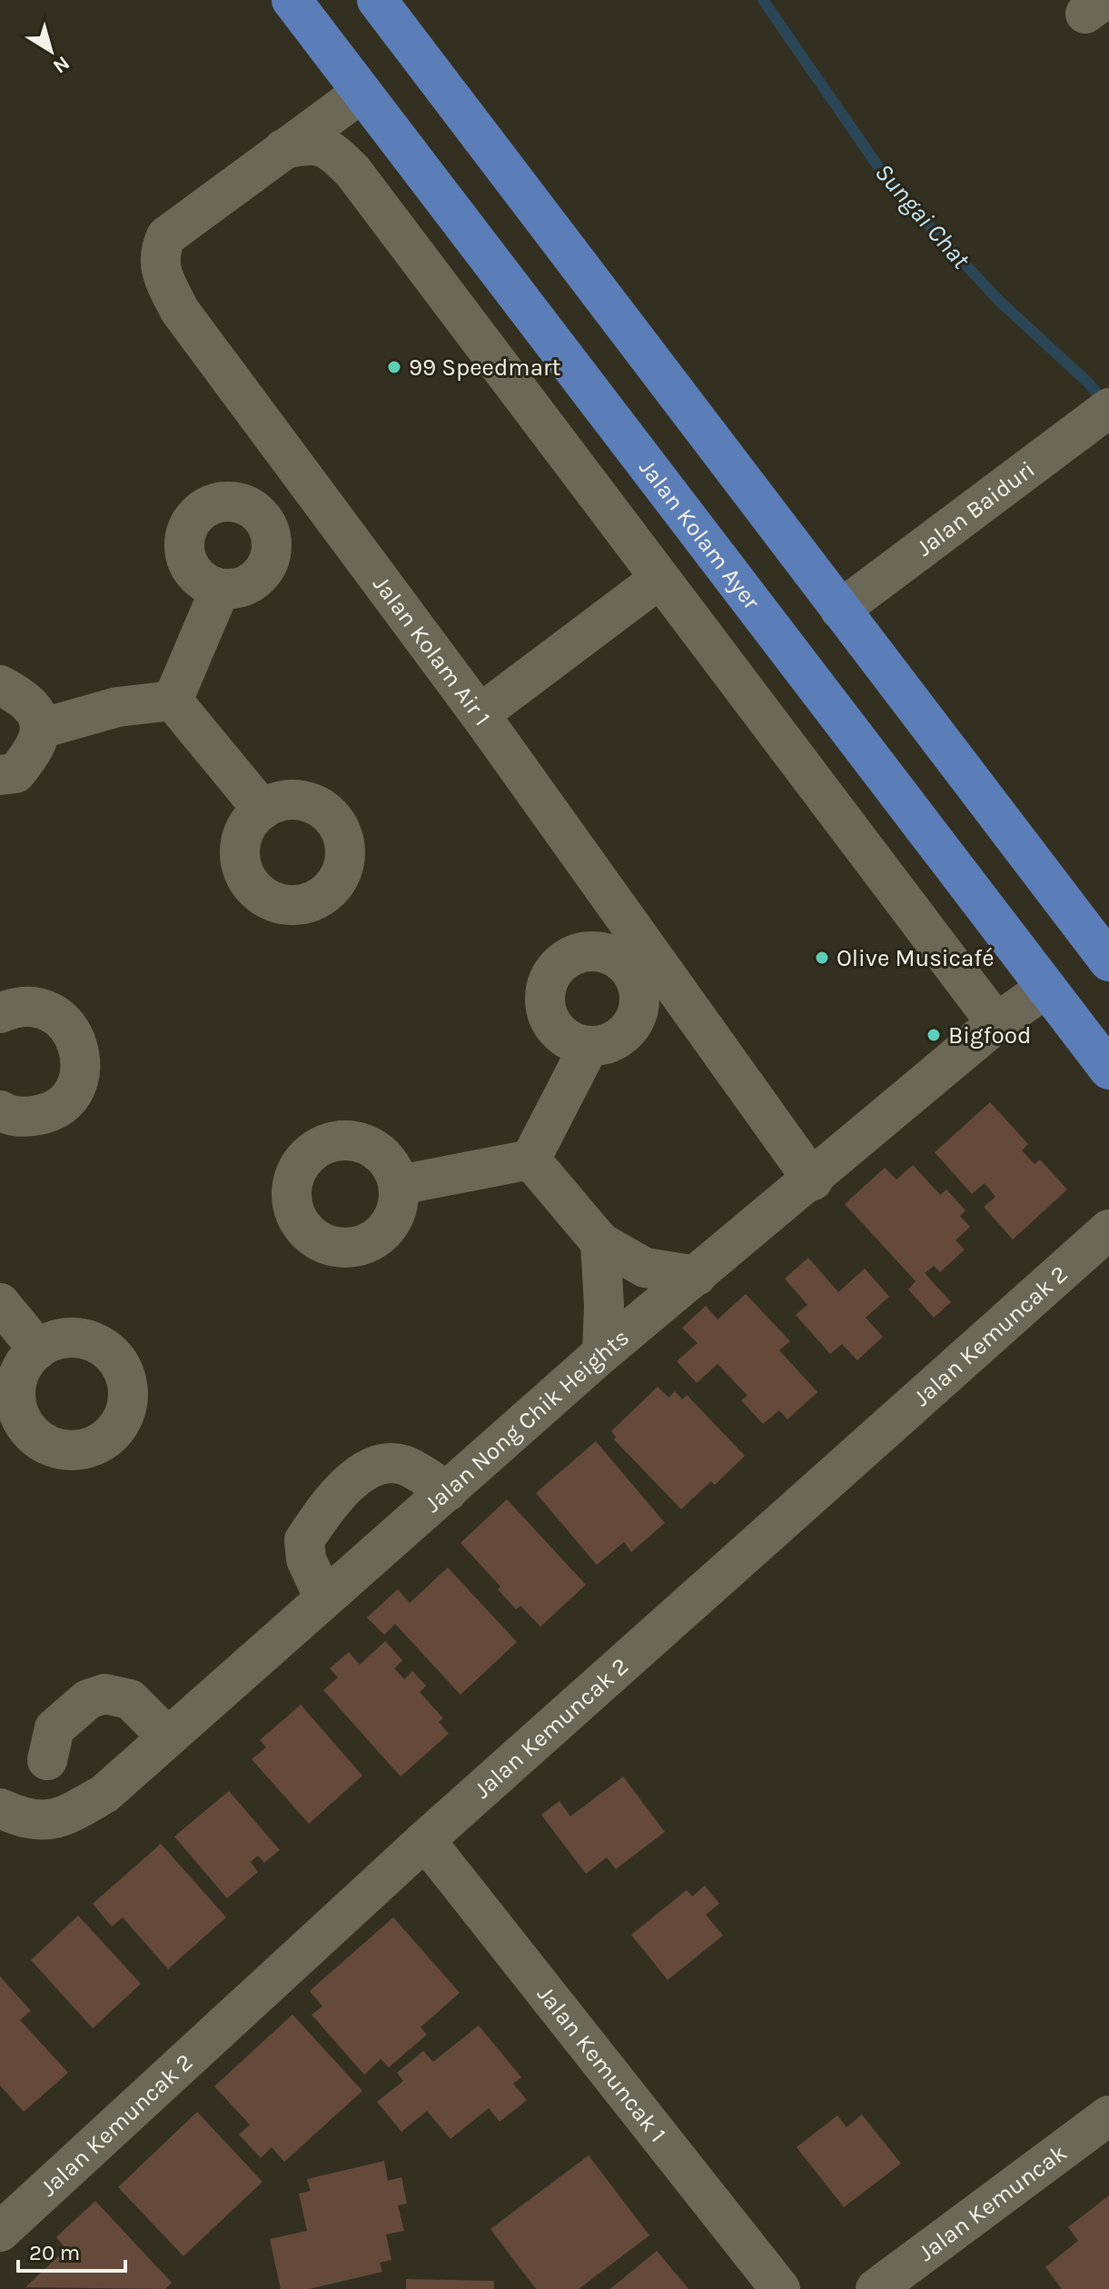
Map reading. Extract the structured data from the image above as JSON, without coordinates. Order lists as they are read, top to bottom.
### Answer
{
  "streets": {
    "main road": ["Jalan Kolam Ayer"],
    "street": [
      "Jalan Baiduri",
      "Jalan Kolam Air 1",
      "Jalan Kemuncak 2",
      "Jalan Nong Chik Heights",
      "Jalan Kemuncak 1",
      "Jalan Kemuncak"
    ]
  },
  "crossings": [
    ["Jalan Kolam Ayer", "Jalan Kolam Air 1"],
    ["Jalan Kolam Ayer", "Jalan Nong Chik Heights"],
    ["Jalan Kolam Air 1", "Jalan Nong Chik Heights"],
    ["Jalan Kemuncak 2", "Jalan Kemuncak 1"]
  ],
  "water": ["Sungai Chat"],
  "places": ["99 Speedmart", "Olive Musicafé", "Bigfood"],
  "scale_bar": "20 m",
  "north": "bottom right"
}
